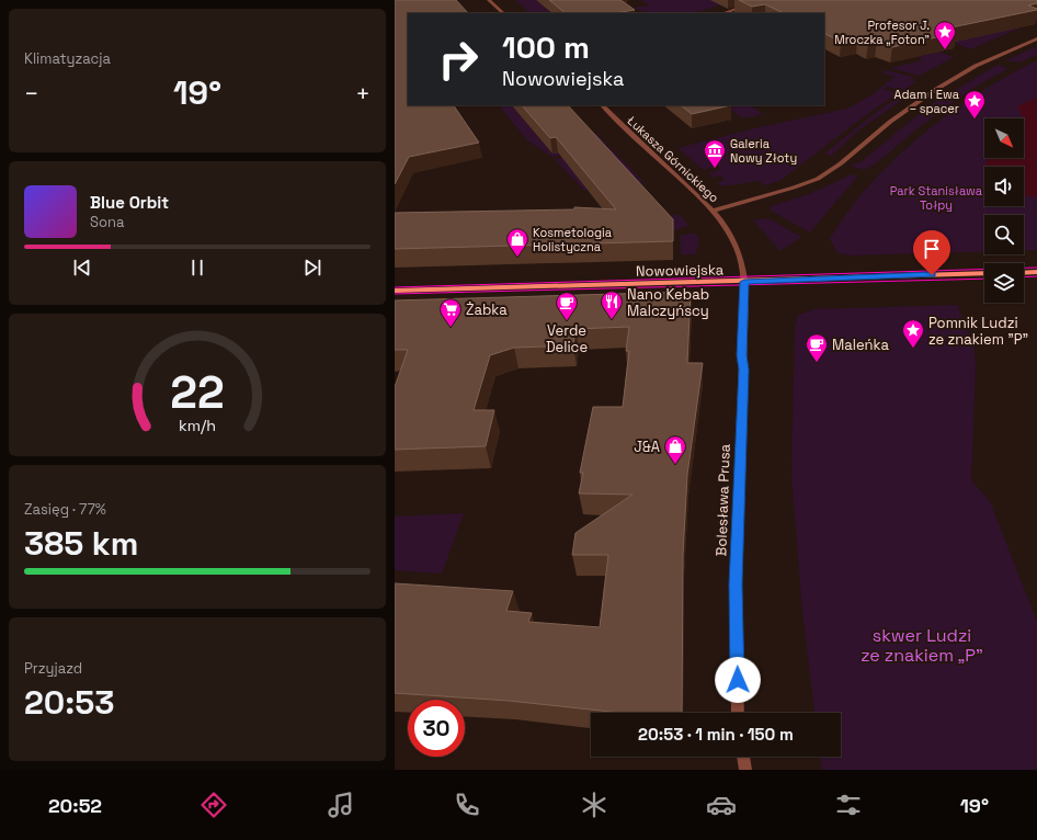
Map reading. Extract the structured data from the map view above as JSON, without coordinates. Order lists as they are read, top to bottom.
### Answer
{
  "streets": {
    "street": ["Łukasza Górnickiego", "Nowowiejska", "Bolesława Prusa"]
  },
  "crossings": [
    ["Łukasza Górnickiego", "Nowowiejska"],
    ["Łukasza Górnickiego", "Bolesława Prusa"],
    ["Nowowiejska", "Bolesława Prusa"]
  ],
  "parks": ["Park Stanisława Tołpy", "skwer Ludzi ze znakiem „P”"],
  "places": {
    "place": ["Profesor J. Mroczka „Foton”", "Adam i Ewa – spacer", "Pomnik Ludzi ze znakiem \"P\""],
    "museum": ["Galeria Nowy Złoty"],
    "shop": ["Kosmetologia Holistyczna", "J&A"],
    "restaurant": ["Nano Kebab Malczyńscy"],
    "cafe": ["Verde Delice", "Maleńka"],
    "supermarket": ["Żabka"]
  },
  "north": "bottom right",
  "page": {
    "tile": [
      "Klimatyzacja",
      ["Zasięg · 77%", "385 km"],
      ["Przyjazd", "20:53"]
    ],
    "turn": ["100 m", "Nowowiejska"],
    "heat": ["−", "19°", "+"],
    "song": ["Blue Orbit", "Sona"],
    "limit": "30",
    "trip": "20:53 · 1 min · 150 m",
    "tabs": ["20:52", "19°"],
    "gauge": ["22", "km/h"]
  }
}
